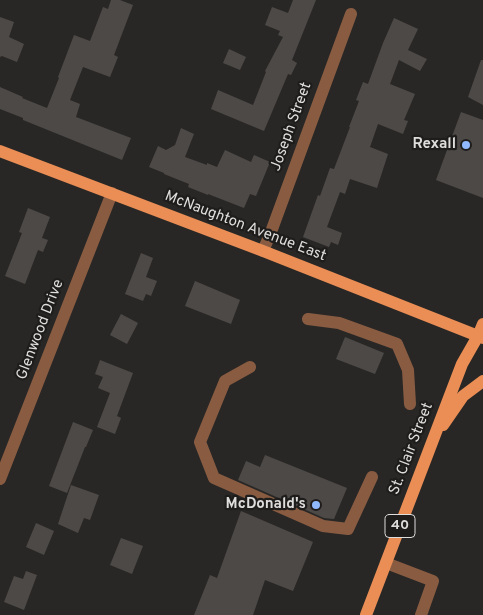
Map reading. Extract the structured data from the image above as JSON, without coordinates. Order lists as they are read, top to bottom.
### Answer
{
  "streets": {
    "main road": ["McNaughton Avenue East", "St. Clair Street", "40"],
    "street": ["Joseph Street", "Glenwood Drive"]
  },
  "crossings": [
    ["Joseph Street", "McNaughton Avenue East"],
    ["McNaughton Avenue East", "Glenwood Drive"],
    ["McNaughton Avenue East", "St. Clair Street"]
  ],
  "places": ["Rexall", "McDonald's"]
}
